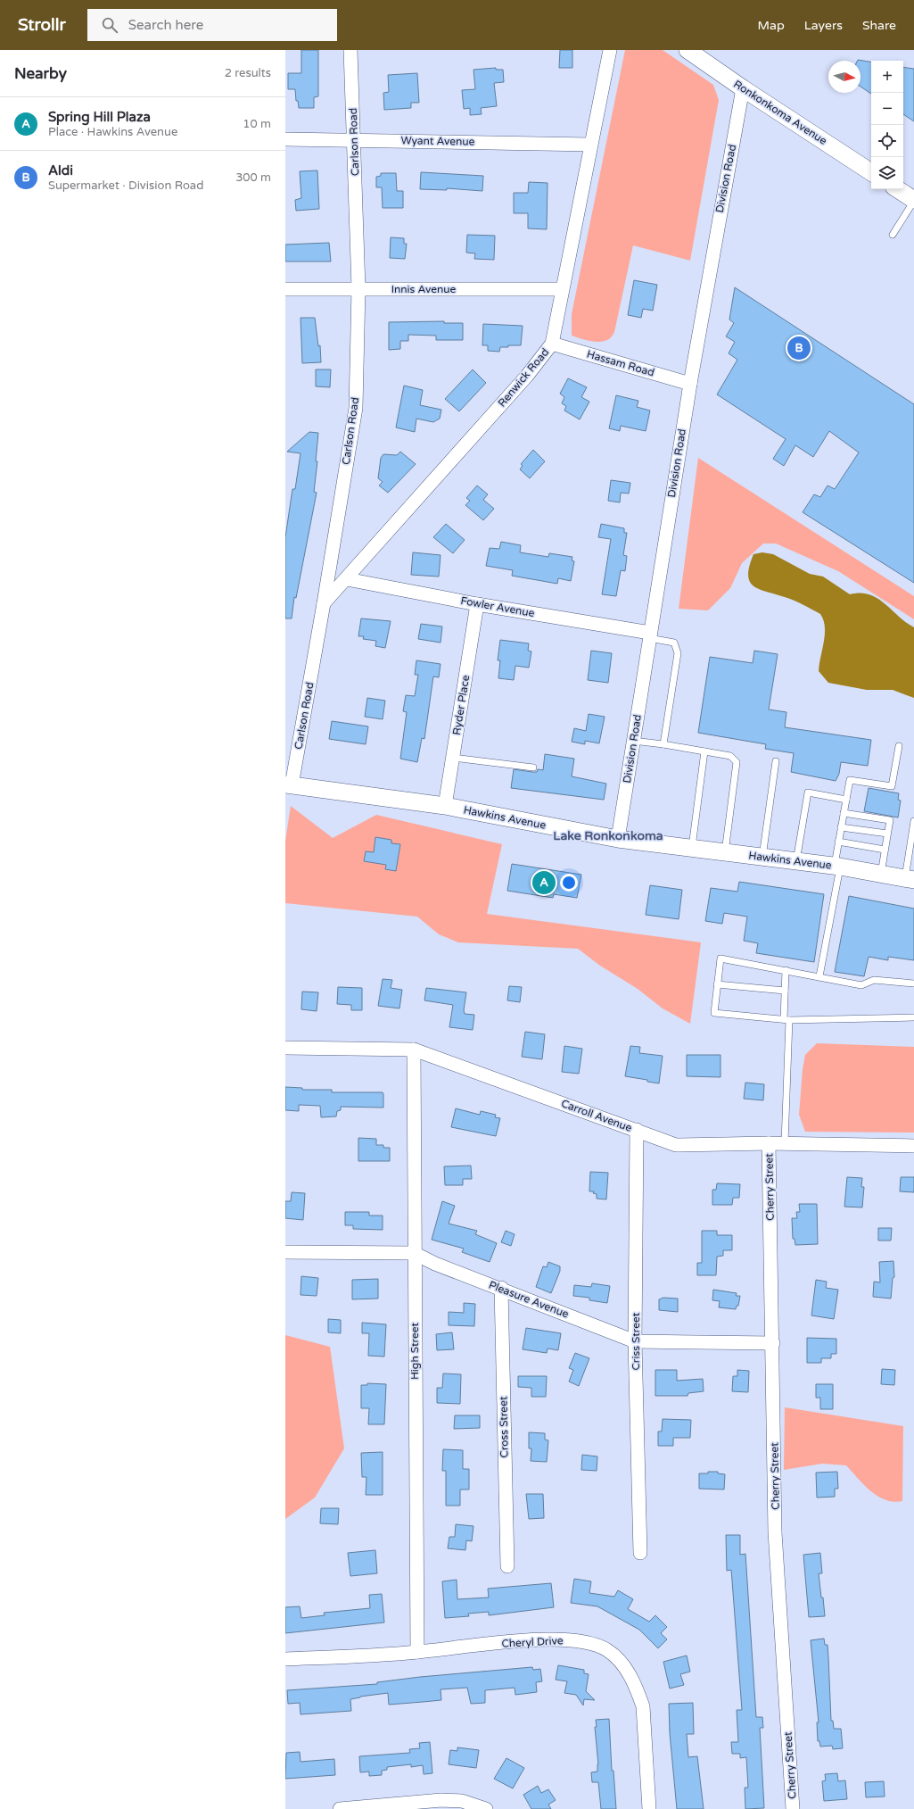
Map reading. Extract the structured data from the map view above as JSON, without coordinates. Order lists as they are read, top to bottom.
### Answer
{
  "streets": {
    "street": [
      "Ronkonkoma Avenue",
      "Wyant Avenue",
      "Carlson Road",
      "Division Road",
      "Innis Avenue",
      "Hassam Road",
      "Renwick Road",
      "Fowler Avenue",
      "Ryder Place",
      "Hawkins Avenue",
      "Carroll Avenue",
      "Cherry Street",
      "Pleasure Avenue",
      "Criss Street",
      "High Street",
      "Cross Street",
      "Cheryl Drive"
    ]
  },
  "crossings": [
    ["Ronkonkoma Avenue", "Division Road"],
    ["Wyant Avenue", "Carlson Road"],
    ["Wyant Avenue", "Renwick Road"],
    ["Carlson Road", "Innis Avenue"],
    ["Carlson Road", "Renwick Road"],
    ["Carlson Road", "Hawkins Avenue"],
    ["Division Road", "Hassam Road"],
    ["Division Road", "Fowler Avenue"],
    ["Division Road", "Hawkins Avenue"],
    ["Innis Avenue", "Renwick Road"],
    ["Hassam Road", "Renwick Road"],
    ["Renwick Road", "Fowler Avenue"],
    ["Fowler Avenue", "Ryder Place"],
    ["Ryder Place", "Hawkins Avenue"],
    ["Carroll Avenue", "Cherry Street"],
    ["Carroll Avenue", "Criss Street"],
    ["Carroll Avenue", "High Street"],
    ["Cherry Street", "Pleasure Avenue"],
    ["Pleasure Avenue", "Criss Street"],
    ["Pleasure Avenue", "High Street"],
    ["Pleasure Avenue", "Cross Street"],
    ["High Street", "Cheryl Drive"]
  ],
  "districts": ["Lake Ronkonkoma"],
  "north": "right",
  "page": {
    "header": "Strollr",
    "search": "Search here",
    "nav": ["Map", "Layers", "Share"],
    "heading": ["Nearby", "2 results"],
    "map_buttons": ["+", "−"],
    "list": [
      {
        "mark": "A",
        "name": "Spring Hill Plaza",
        "note": "Place · Hawkins Avenue",
        "value": "10 m"
      },
      {
        "mark": "B",
        "name": "Aldi",
        "note": "Supermarket · Division Road",
        "value": "300 m"
      }
    ],
    "pins": ["B", "A"]
  }
}
